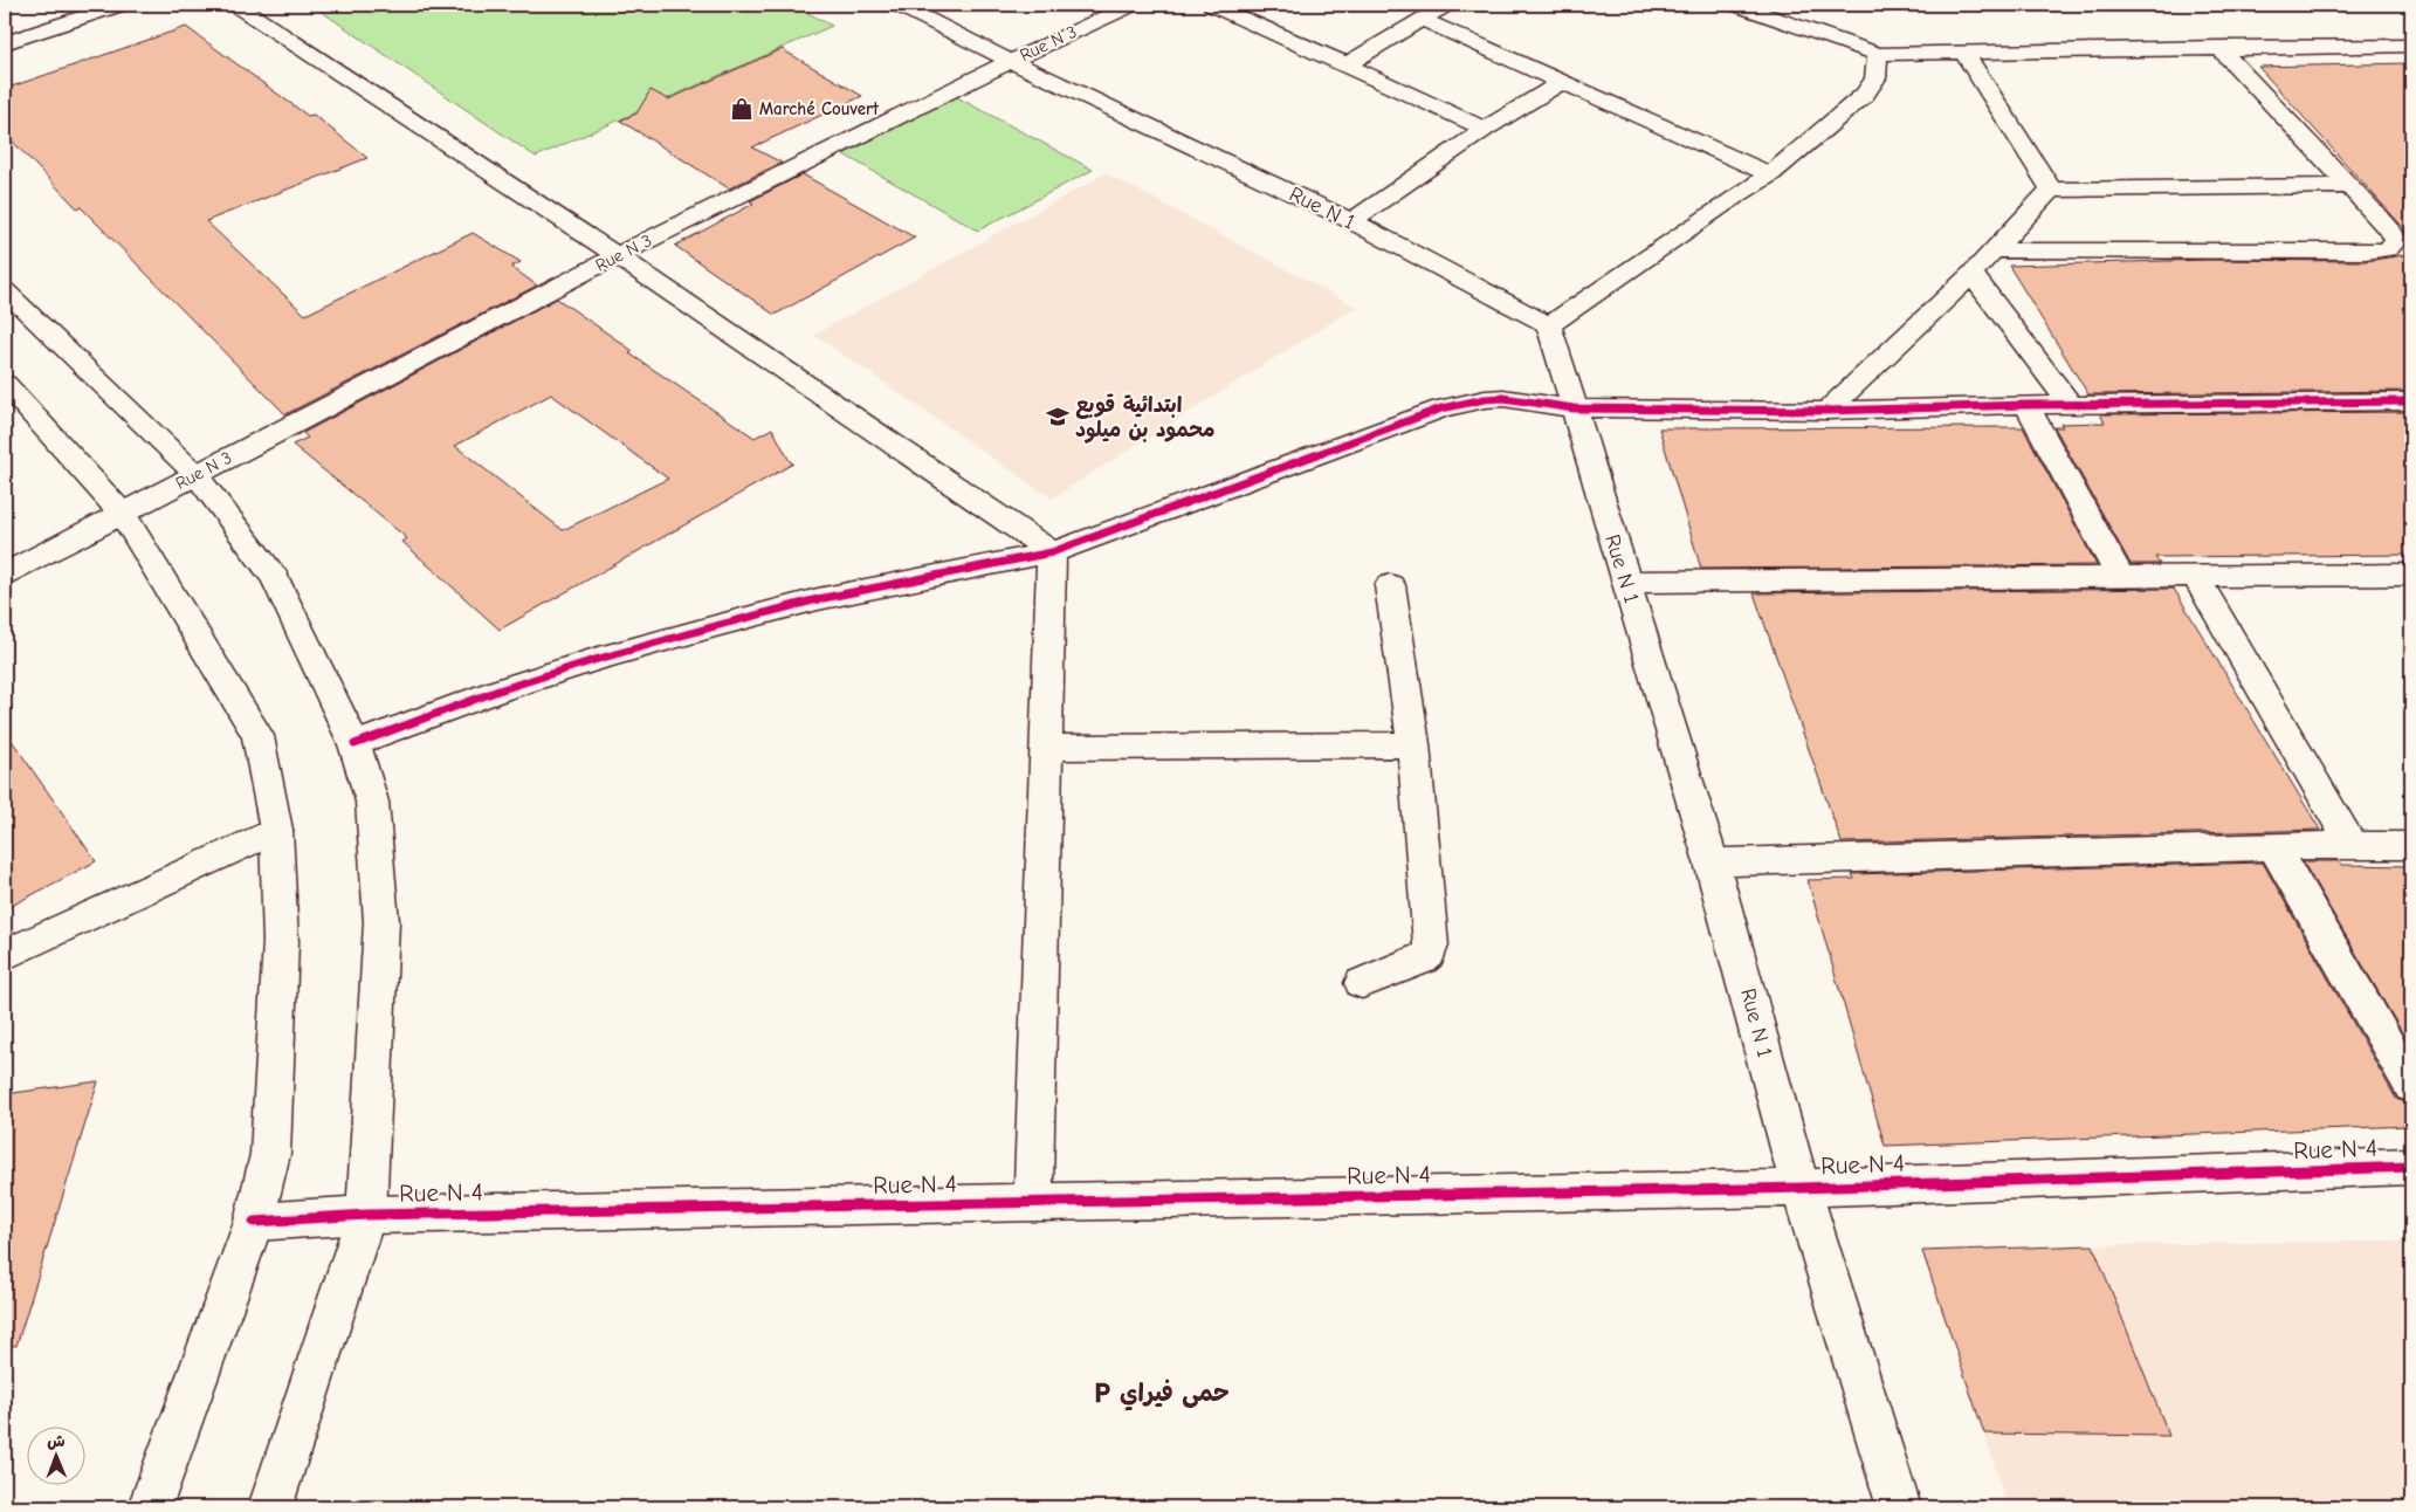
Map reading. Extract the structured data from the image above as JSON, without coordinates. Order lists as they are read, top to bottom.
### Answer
{
  "streets": {
    "street": ["Rue N 3", "Rue N 1", "Rue N 4"]
  },
  "crossings": [
    ["Rue N 3", "Rue N 1"],
    ["Rue N 1", "Rue N 4"]
  ],
  "places": {
    "shop": ["Marché Couvert"],
    "school or university": ["ابتدائية قوبع محمود بن ميلود"],
    "parking": ["حمى فيراي"]
  },
  "north": "top"
}
